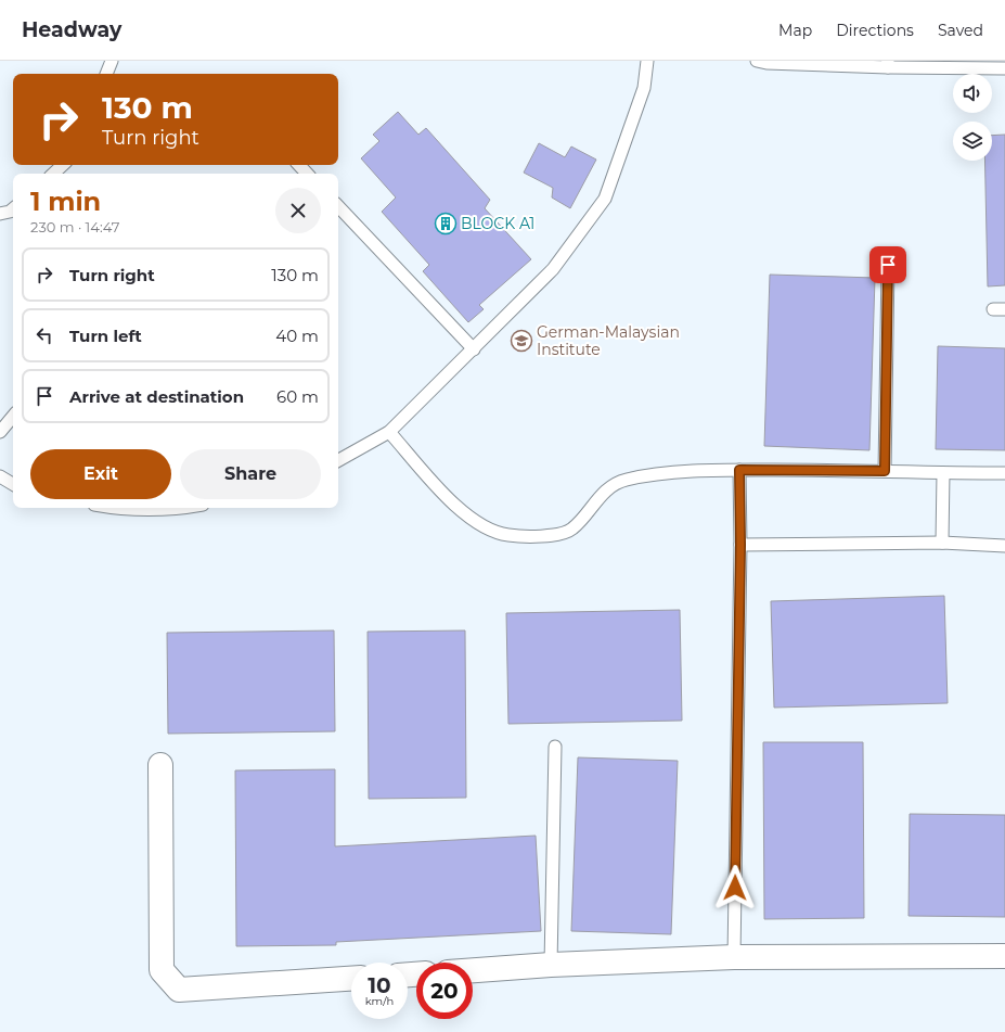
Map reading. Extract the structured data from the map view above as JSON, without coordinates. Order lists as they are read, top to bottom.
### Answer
{
  "places": {
    "building": ["BLOCK A1"],
    "school or university": ["German-Malaysian Institute"]
  },
  "page": {
    "header": "Headway",
    "nav": ["Map", "Directions", "Saved"],
    "turn": ["130 m", "Turn right"],
    "heading": ["1 min", "230 m · 14:47"],
    "list": [
      {
        "name": "Turn right",
        "value": "130 m"
      },
      {
        "name": "Turn left",
        "value": "40 m"
      },
      {
        "name": "Arrive at destination",
        "value": "60 m"
      }
    ],
    "buttons": ["Exit", "Share"],
    "speed": "10 km/h",
    "limit": "20"
  }
}
